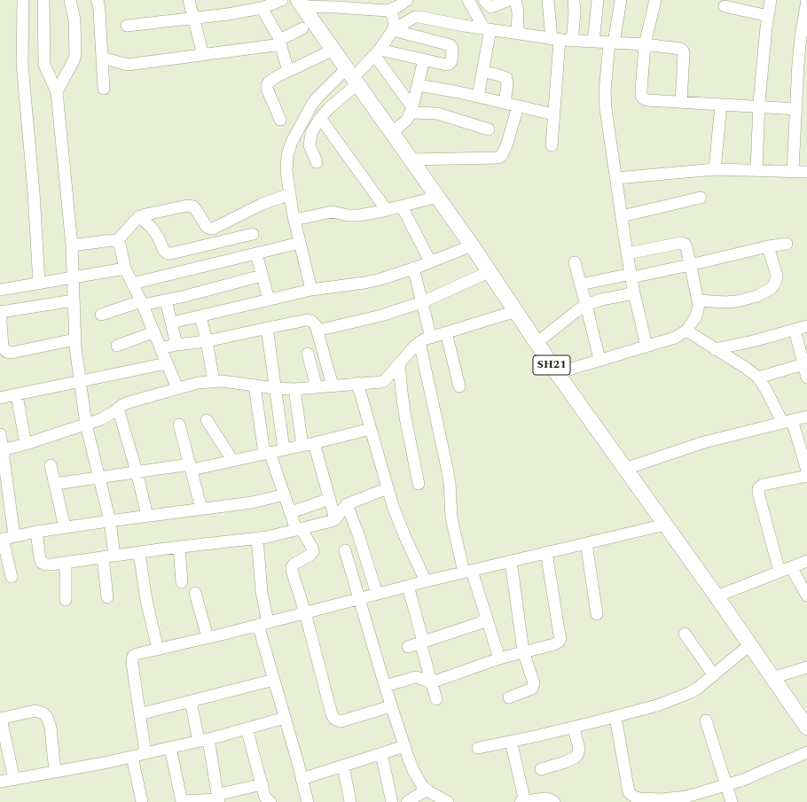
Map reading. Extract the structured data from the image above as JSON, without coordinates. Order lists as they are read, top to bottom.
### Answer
{
  "streets": {
    "main road": ["SH21"]
  }
}
